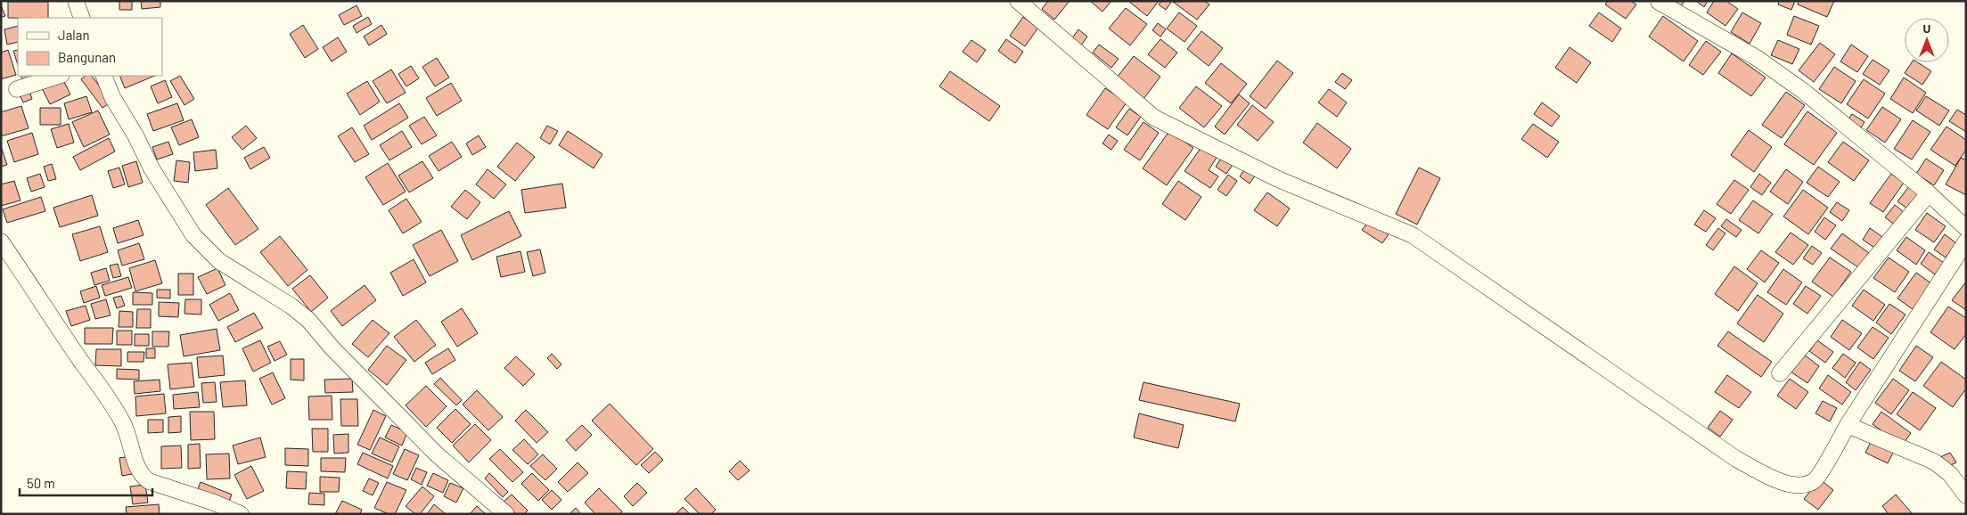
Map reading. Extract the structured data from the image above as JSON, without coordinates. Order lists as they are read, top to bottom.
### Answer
{
  "legend": ["Jalan", "Bangunan"],
  "scale_bar": "50 m",
  "north": "top"
}
